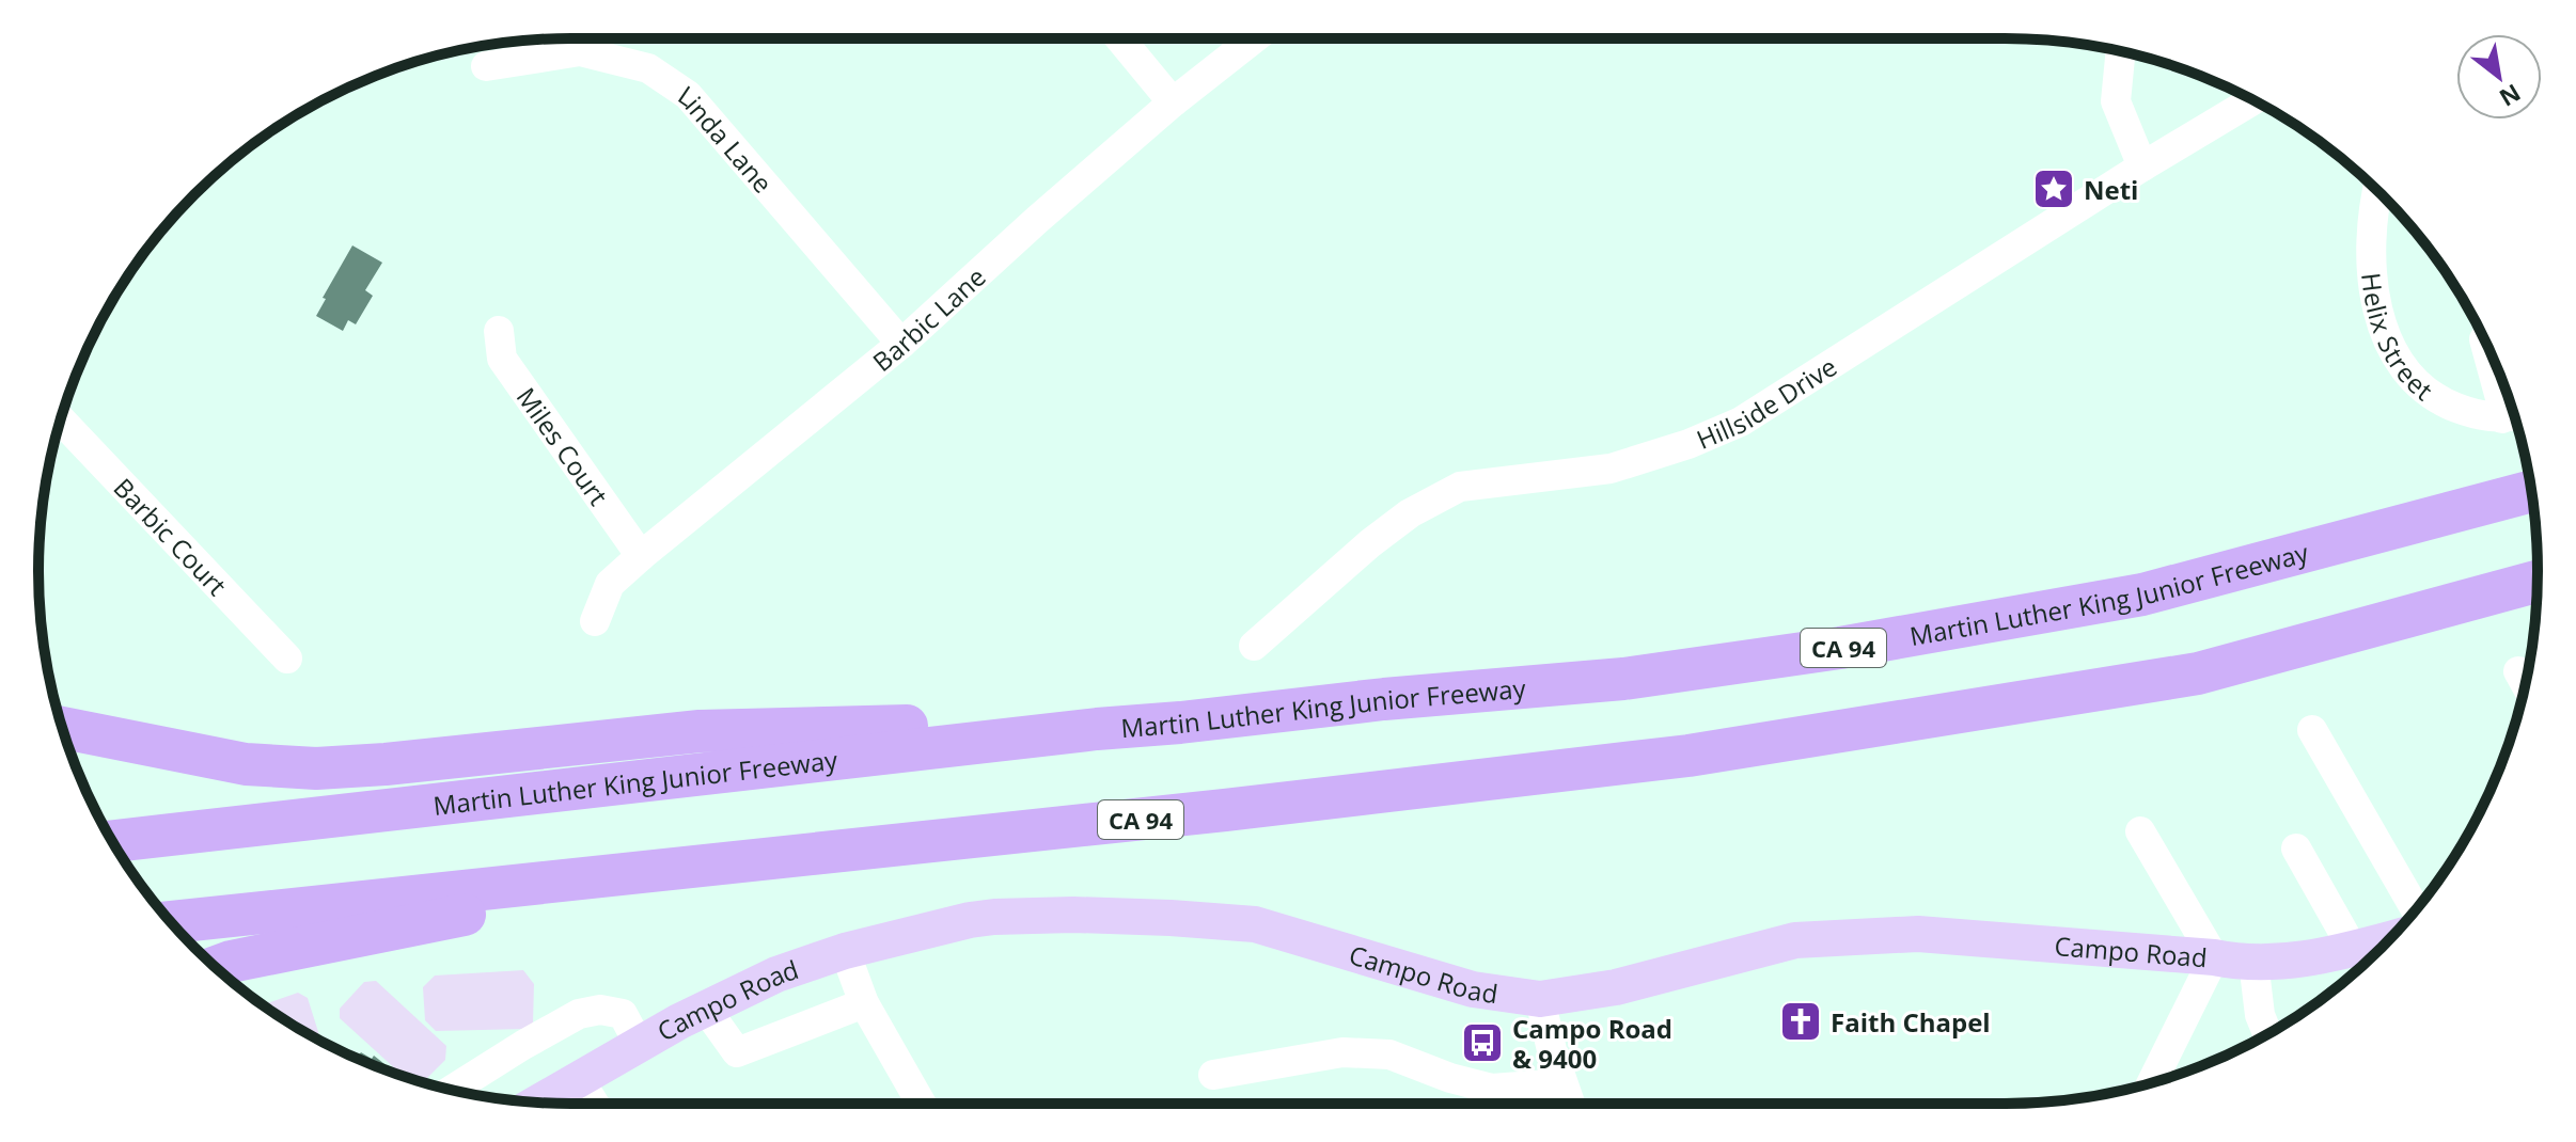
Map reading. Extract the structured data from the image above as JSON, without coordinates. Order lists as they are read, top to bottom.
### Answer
{
  "streets": {
    "highway": ["Martin Luther King Junior Freeway", "CA 94"],
    "main road": ["Campo Road"],
    "street": [
      "Linda Lane",
      "Barbic Lane",
      "Helix Street",
      "Hillside Drive",
      "Miles Court",
      "Barbic Court"
    ]
  },
  "crossings": [
    ["Linda Lane", "Barbic Lane"],
    ["Barbic Lane", "Miles Court"]
  ],
  "places": {
    "place": ["Neti"],
    "church": ["Faith Chapel"],
    "bus stop": ["Campo Road & 9400"]
  },
  "north": "bottom right"
}
